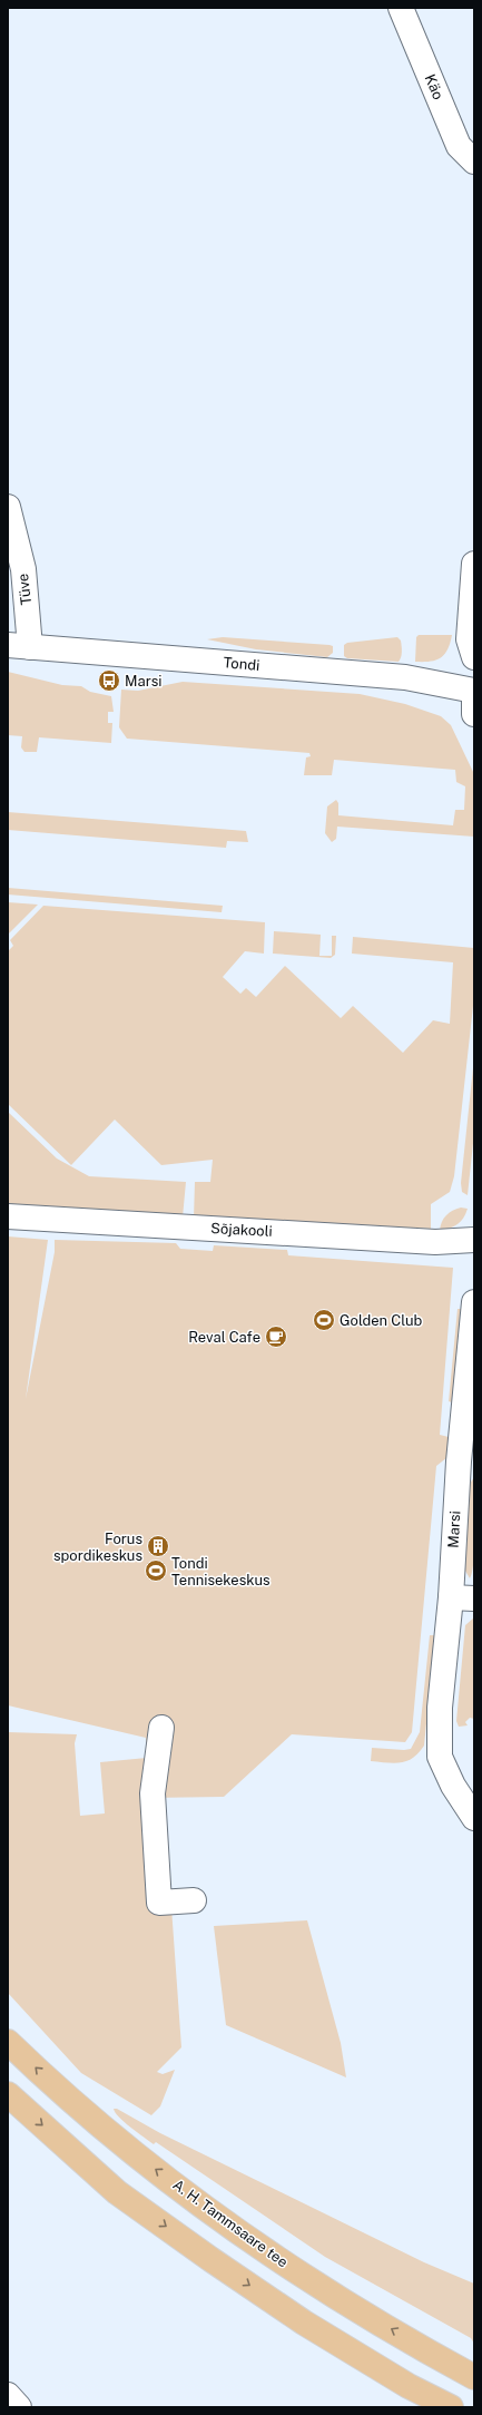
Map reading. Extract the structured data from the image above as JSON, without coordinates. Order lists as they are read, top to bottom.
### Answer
{
  "streets": {
    "main road": ["A. H. Tammsaare tee"],
    "street": [
      "Käo",
      "Tüve",
      "Tondi",
      "Sõjakooli",
      "Marsi"
    ]
  },
  "crossings": [
    ["Tüve", "Tondi"]
  ],
  "places": {
    "bus stop": ["Marsi"],
    "sports": ["Golden Club", "Tondi Tennisekeskus"],
    "cafe": ["Reval Cafe"],
    "building": ["Forus spordikeskus"]
  }
}
